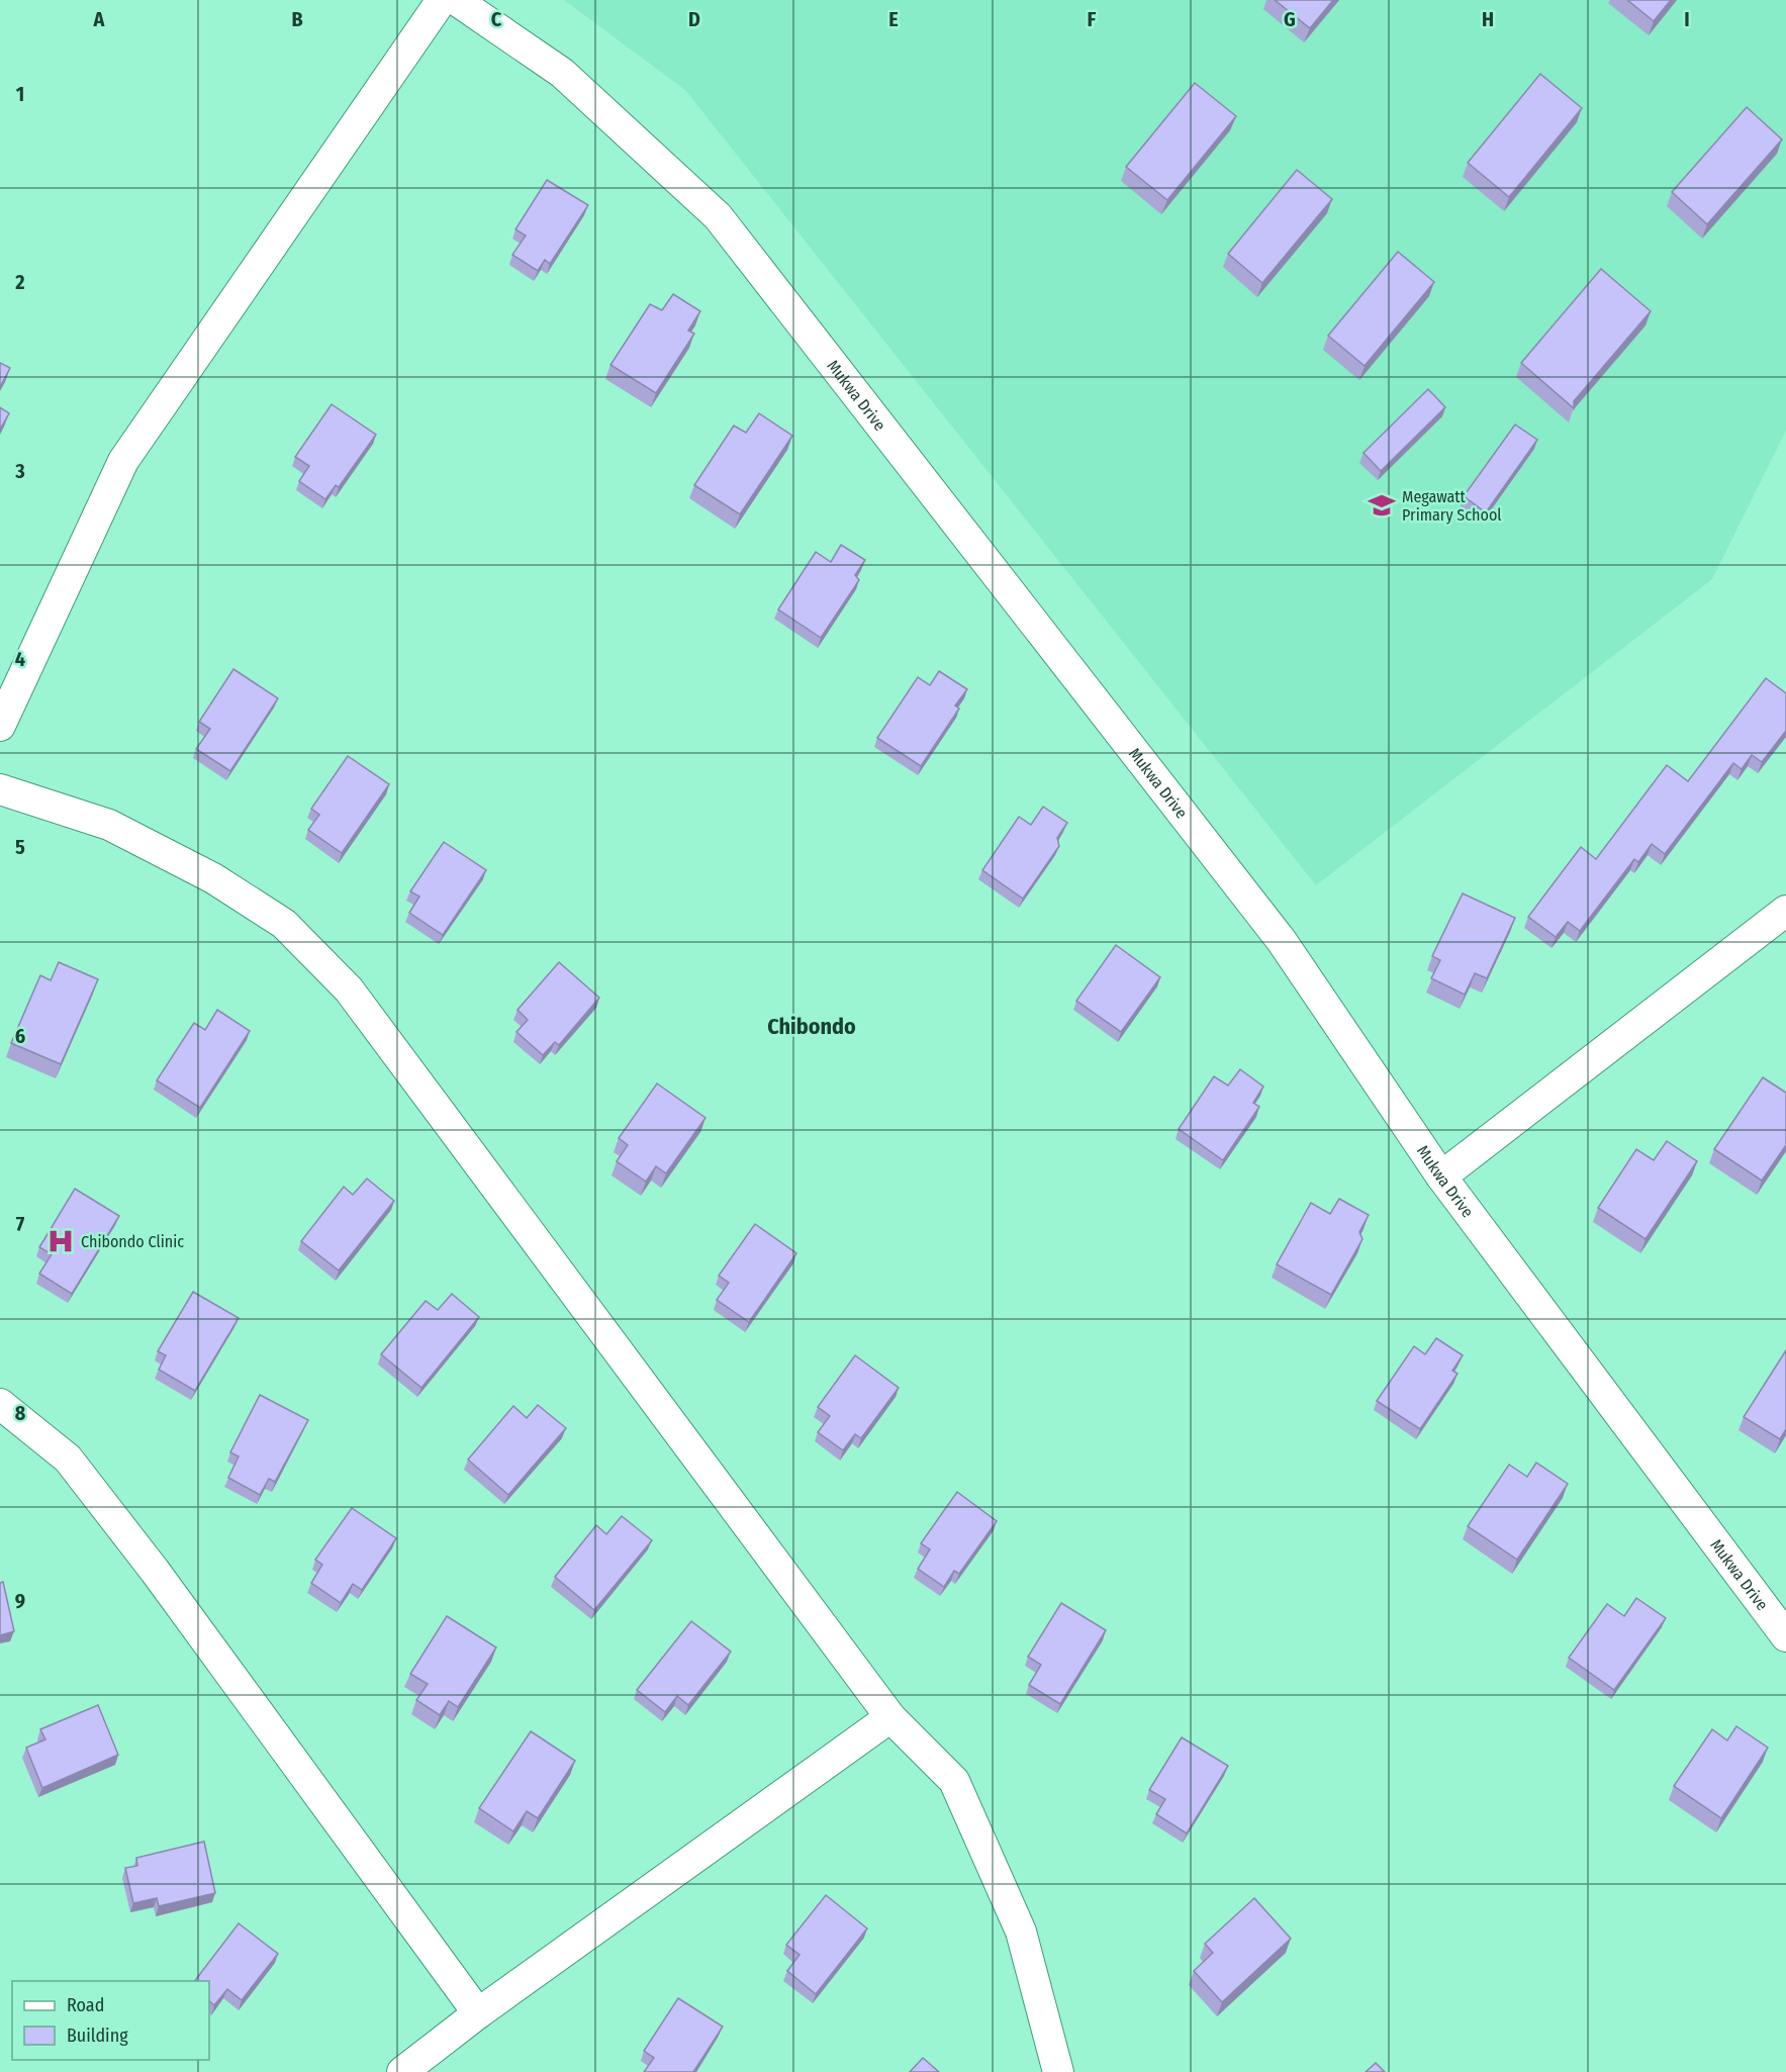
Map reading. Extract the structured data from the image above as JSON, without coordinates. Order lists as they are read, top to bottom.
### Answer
{
  "streets": {
    "street": ["Mukwa Drive"]
  },
  "districts": ["Chibondo"],
  "places": {
    "school or university": ["Megawatt Primary School"],
    "hospital": ["Chibondo Clinic"]
  },
  "legend": ["Road", "Building"],
  "grid": {
    "columns": [
      "A",
      "B",
      "C",
      "D",
      "E",
      "F",
      "G",
      "H",
      "I"
    ],
    "rows": [
      "1",
      "2",
      "3",
      "4",
      "5",
      "6",
      "7",
      "8",
      "9"
    ]
  }
}
